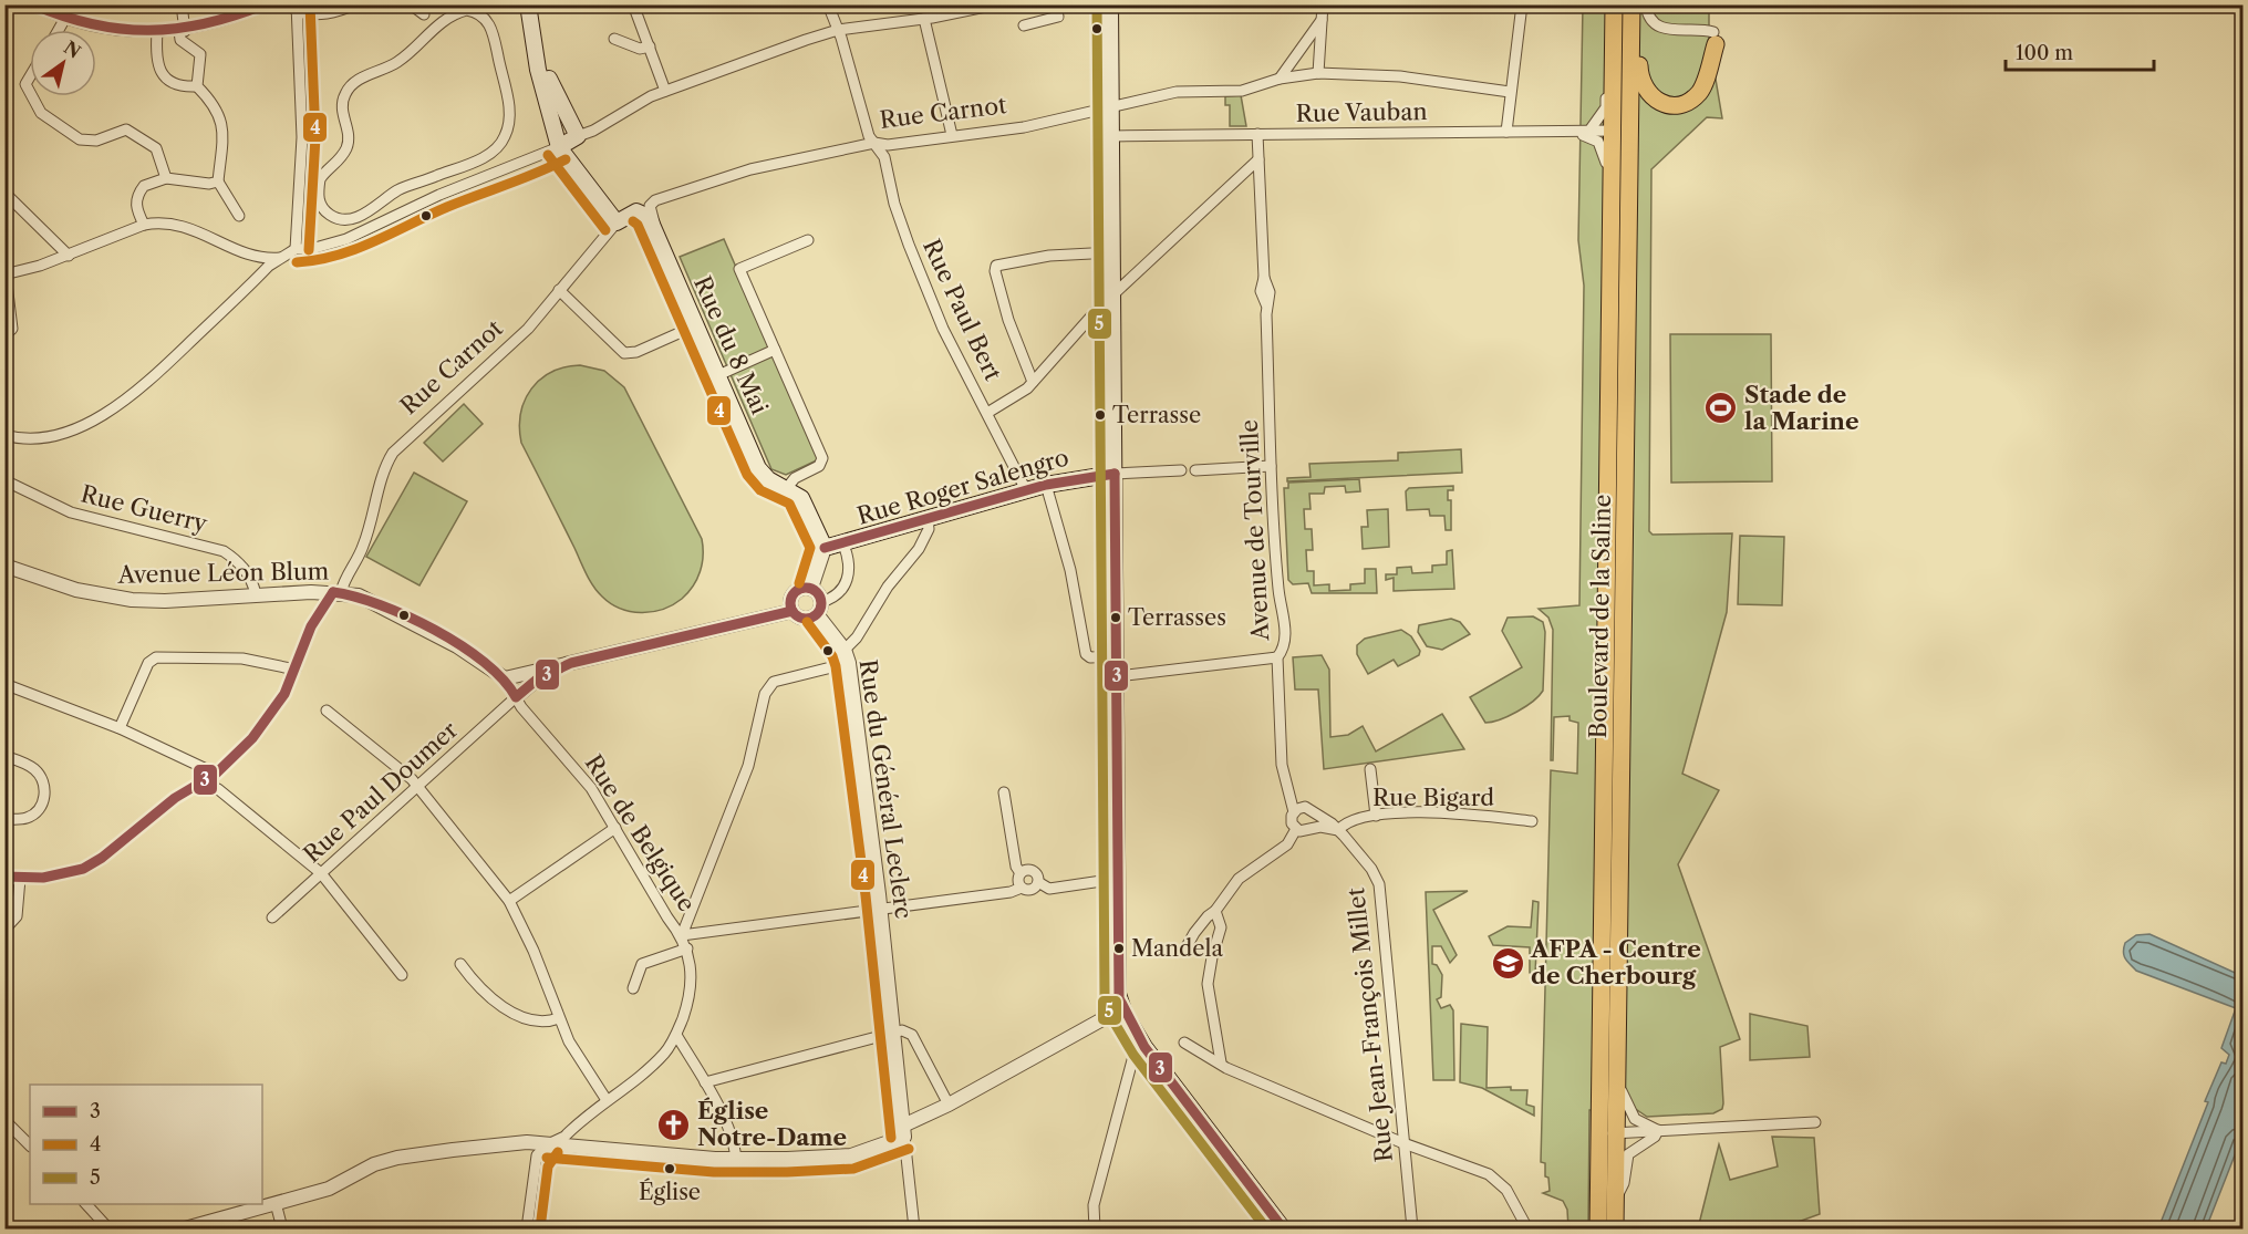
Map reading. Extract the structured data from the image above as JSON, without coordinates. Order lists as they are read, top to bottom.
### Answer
{
  "streets": {
    "main road": [
      "Rue Carnot",
      "Rue du 8 Mai",
      "Rue Roger Salengro",
      "Boulevard de la Saline"
    ],
    "street": [
      "Rue Vauban",
      "Rue Paul Bert",
      "Rue Guerry",
      "Avenue de Tourville",
      "Avenue Léon Blum",
      "Rue du Général Leclerc",
      "Rue Paul Doumer",
      "Rue Bigard",
      "Rue de Belgique",
      "Rue Jean-François Millet"
    ]
  },
  "crossings": [
    ["Rue Carnot", "Rue Paul Bert"],
    ["Rue Carnot", "Rue du 8 Mai"],
    ["Rue Carnot", "Avenue Léon Blum"],
    ["Rue Vauban", "Avenue de Tourville"],
    ["Rue Vauban", "Boulevard de la Saline"],
    ["Rue Paul Bert", "Rue Roger Salengro"],
    ["Rue du 8 Mai", "Rue Roger Salengro"],
    ["Rue Guerry", "Avenue Léon Blum"],
    ["Avenue de Tourville", "Rue Jean-François Millet"],
    ["Avenue Léon Blum", "Rue de Belgique"],
    ["Rue Paul Doumer", "Rue de Belgique"],
    ["Rue Bigard", "Rue Jean-François Millet"]
  ],
  "places": {
    "sports": ["Stade de la Marine"],
    "other": [
      "Terrasse",
      "Terrasses",
      "Mandela",
      "Église"
    ],
    "school or university": ["AFPA - Centre de Cherbourg"],
    "church": ["Église Notre-Dame"]
  },
  "lines": ["transit line 3", "transit line 4", "transit line 5"],
  "legend": ["3", "4", "5"],
  "scale_bar": "100 m",
  "north": "top right"
}
